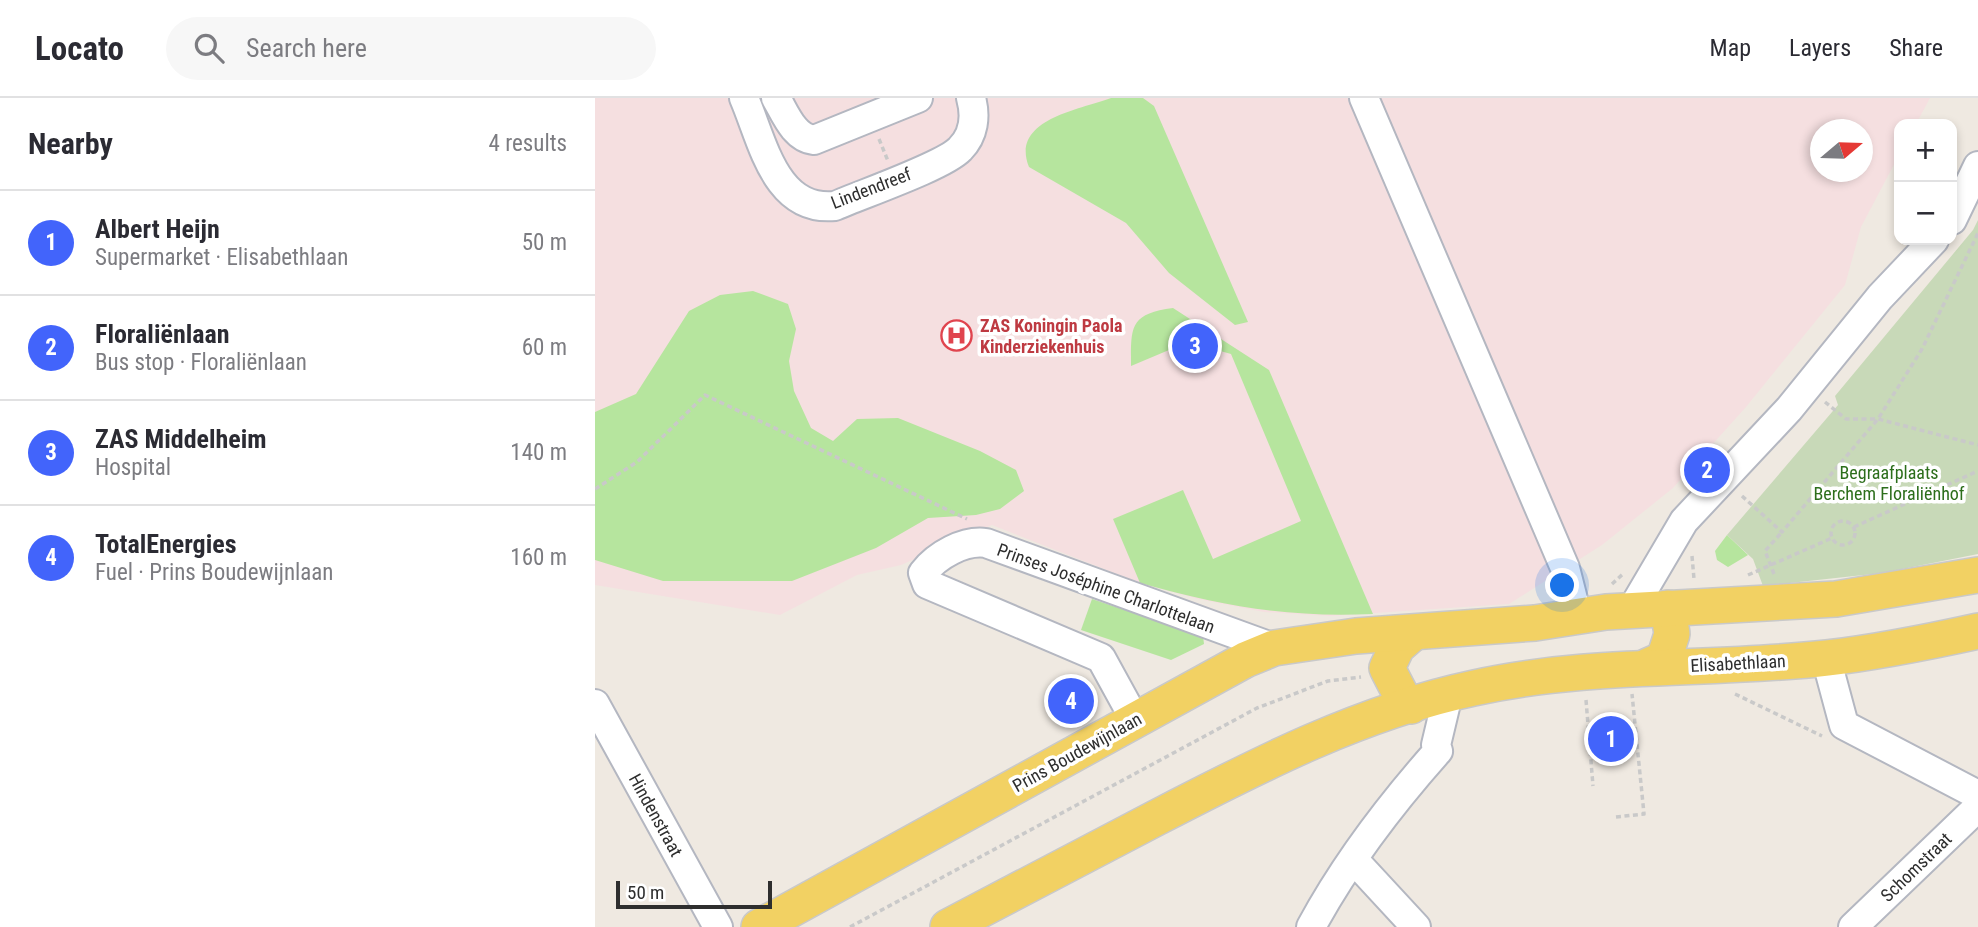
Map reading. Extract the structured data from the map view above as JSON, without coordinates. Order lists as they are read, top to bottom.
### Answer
{
  "streets": {
    "main road": ["Elisabethlaan", "Prins Boudewijnlaan"],
    "street": [
      "Lindendreef",
      "Prinses Joséphine Charlottelaan",
      "Hindenstraat",
      "Schomstraat"
    ]
  },
  "crossings": [
    ["Prinses Joséphine Charlottelaan", "Prins Boudewijnlaan"]
  ],
  "parks": ["Begraafplaats Berchem Floraliënhof"],
  "places": {
    "hospital": ["ZAS Koningin Paola Kinderziekenhuis"]
  },
  "scale_bar": "50 m",
  "north": "right",
  "page": {
    "header": "Locato",
    "search": "Search here",
    "nav": ["Map", "Layers", "Share"],
    "heading": ["Nearby", "4 results"],
    "map_buttons": ["+", "−"],
    "list": [
      {
        "mark": "1",
        "name": "Albert Heijn",
        "note": "Supermarket · Elisabethlaan",
        "value": "50 m"
      },
      {
        "mark": "2",
        "name": "Floraliënlaan",
        "note": "Bus stop · Floraliënlaan",
        "value": "60 m"
      },
      {
        "mark": "3",
        "name": "ZAS Middelheim",
        "note": "Hospital",
        "value": "140 m"
      },
      {
        "mark": "4",
        "name": "TotalEnergies",
        "note": "Fuel · Prins Boudewijnlaan",
        "value": "160 m"
      }
    ],
    "pins": [
      "3",
      "2",
      "4",
      "1"
    ],
    "scale": "50 m"
  }
}
